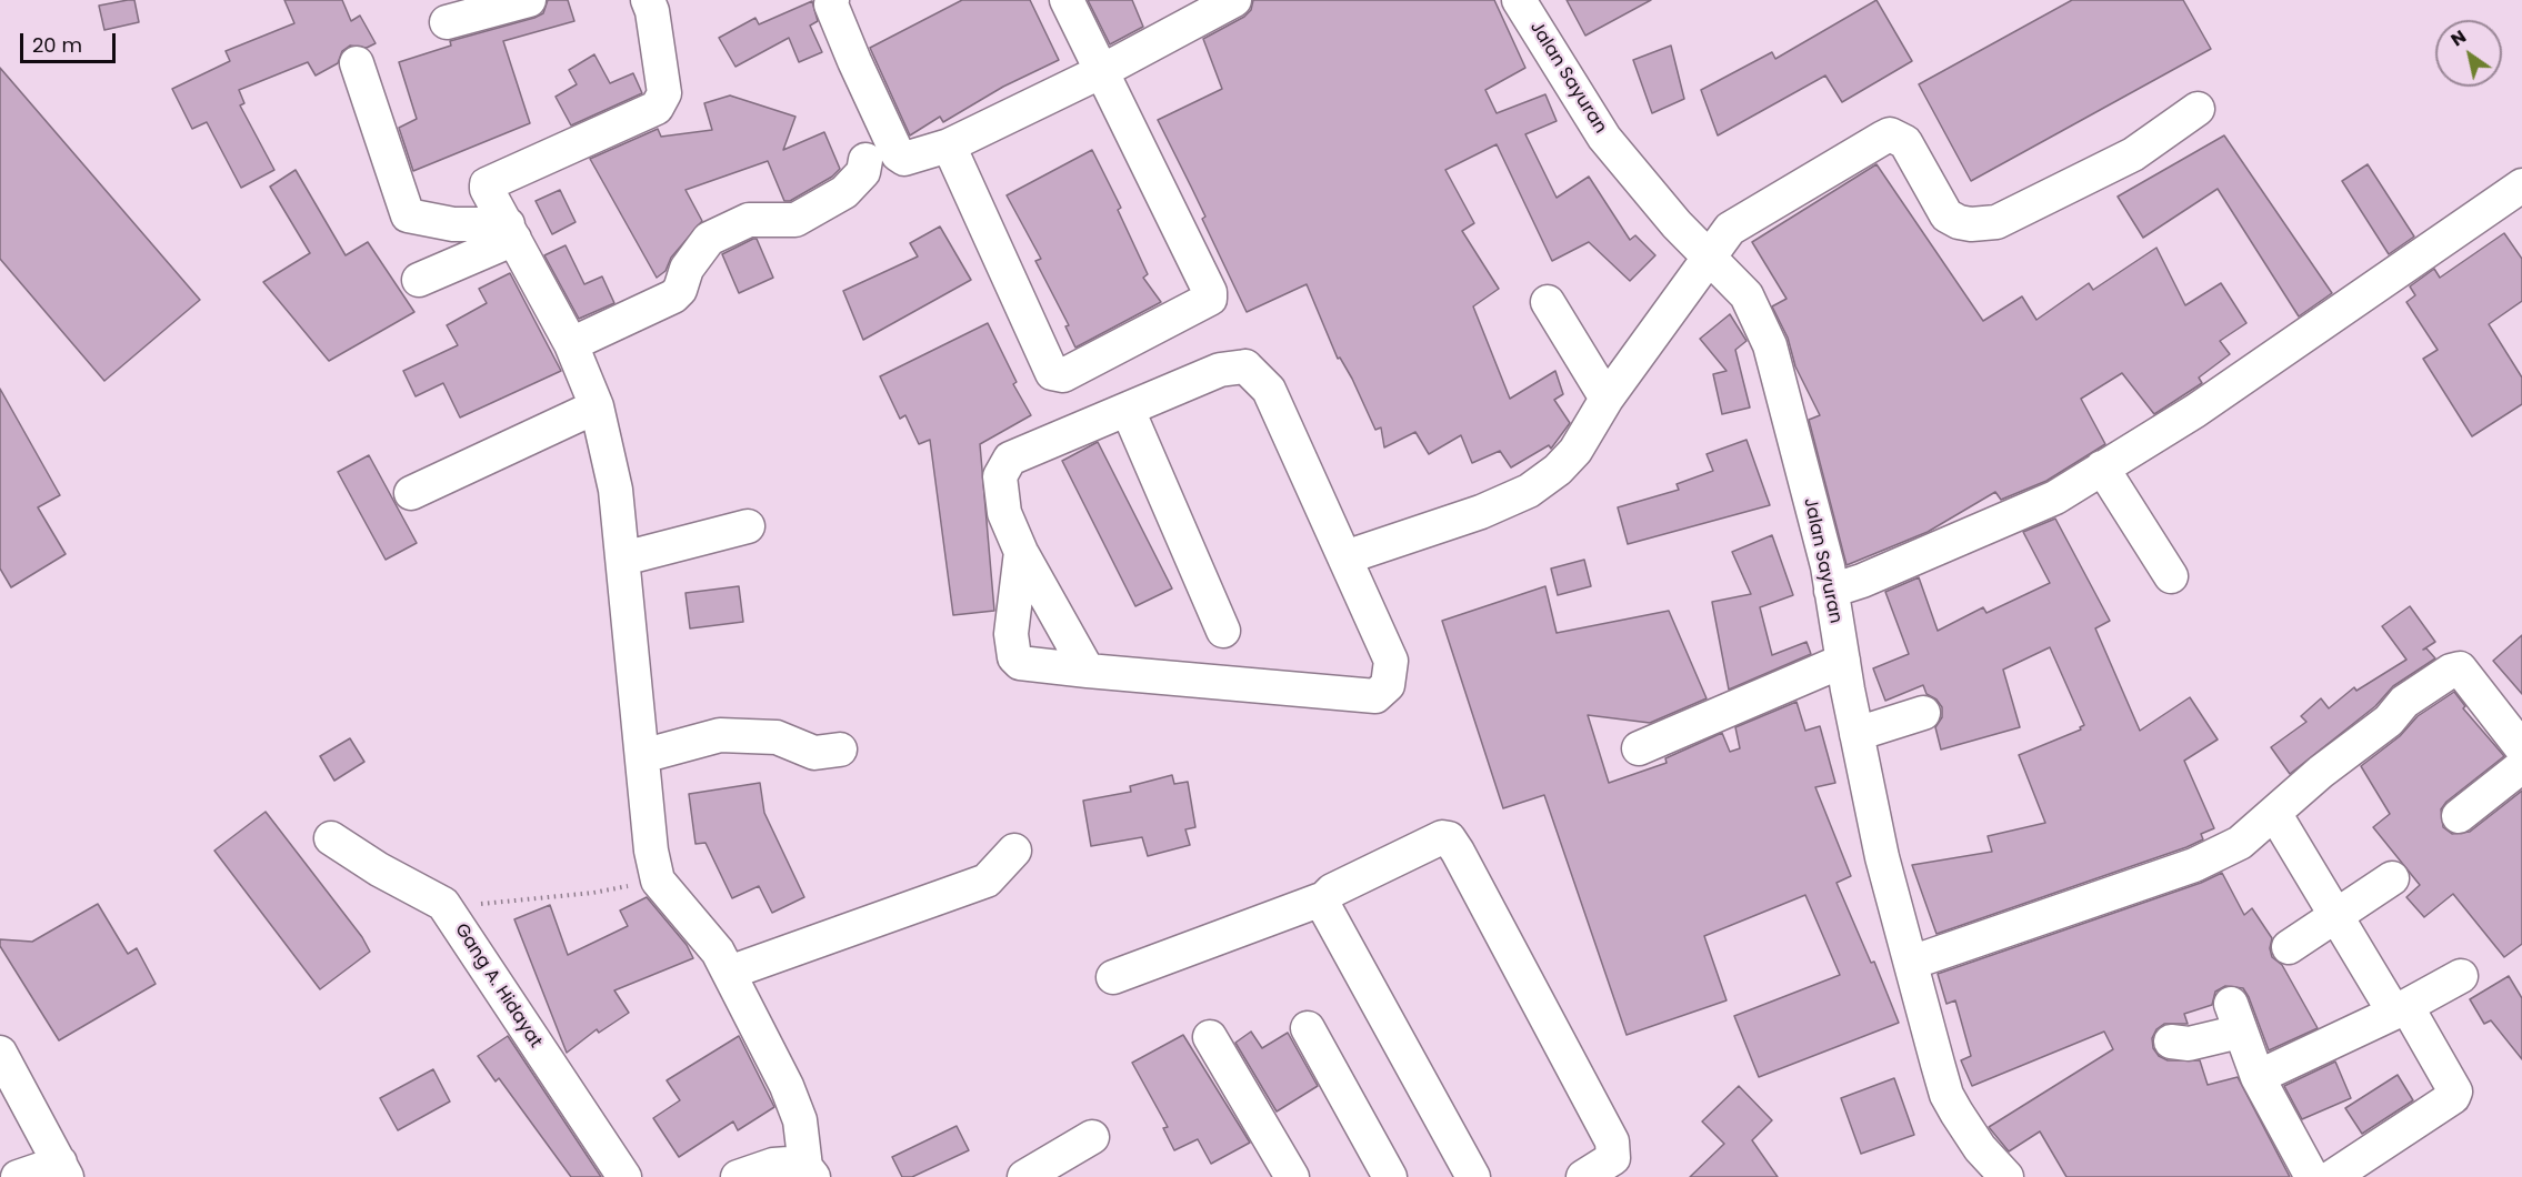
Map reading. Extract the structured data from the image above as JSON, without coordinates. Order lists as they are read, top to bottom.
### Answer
{
  "streets": {
    "street": ["Jalan Sayuran", "Gang A. Hidayat"]
  },
  "scale_bar": "20 m",
  "north": "top left"
}
